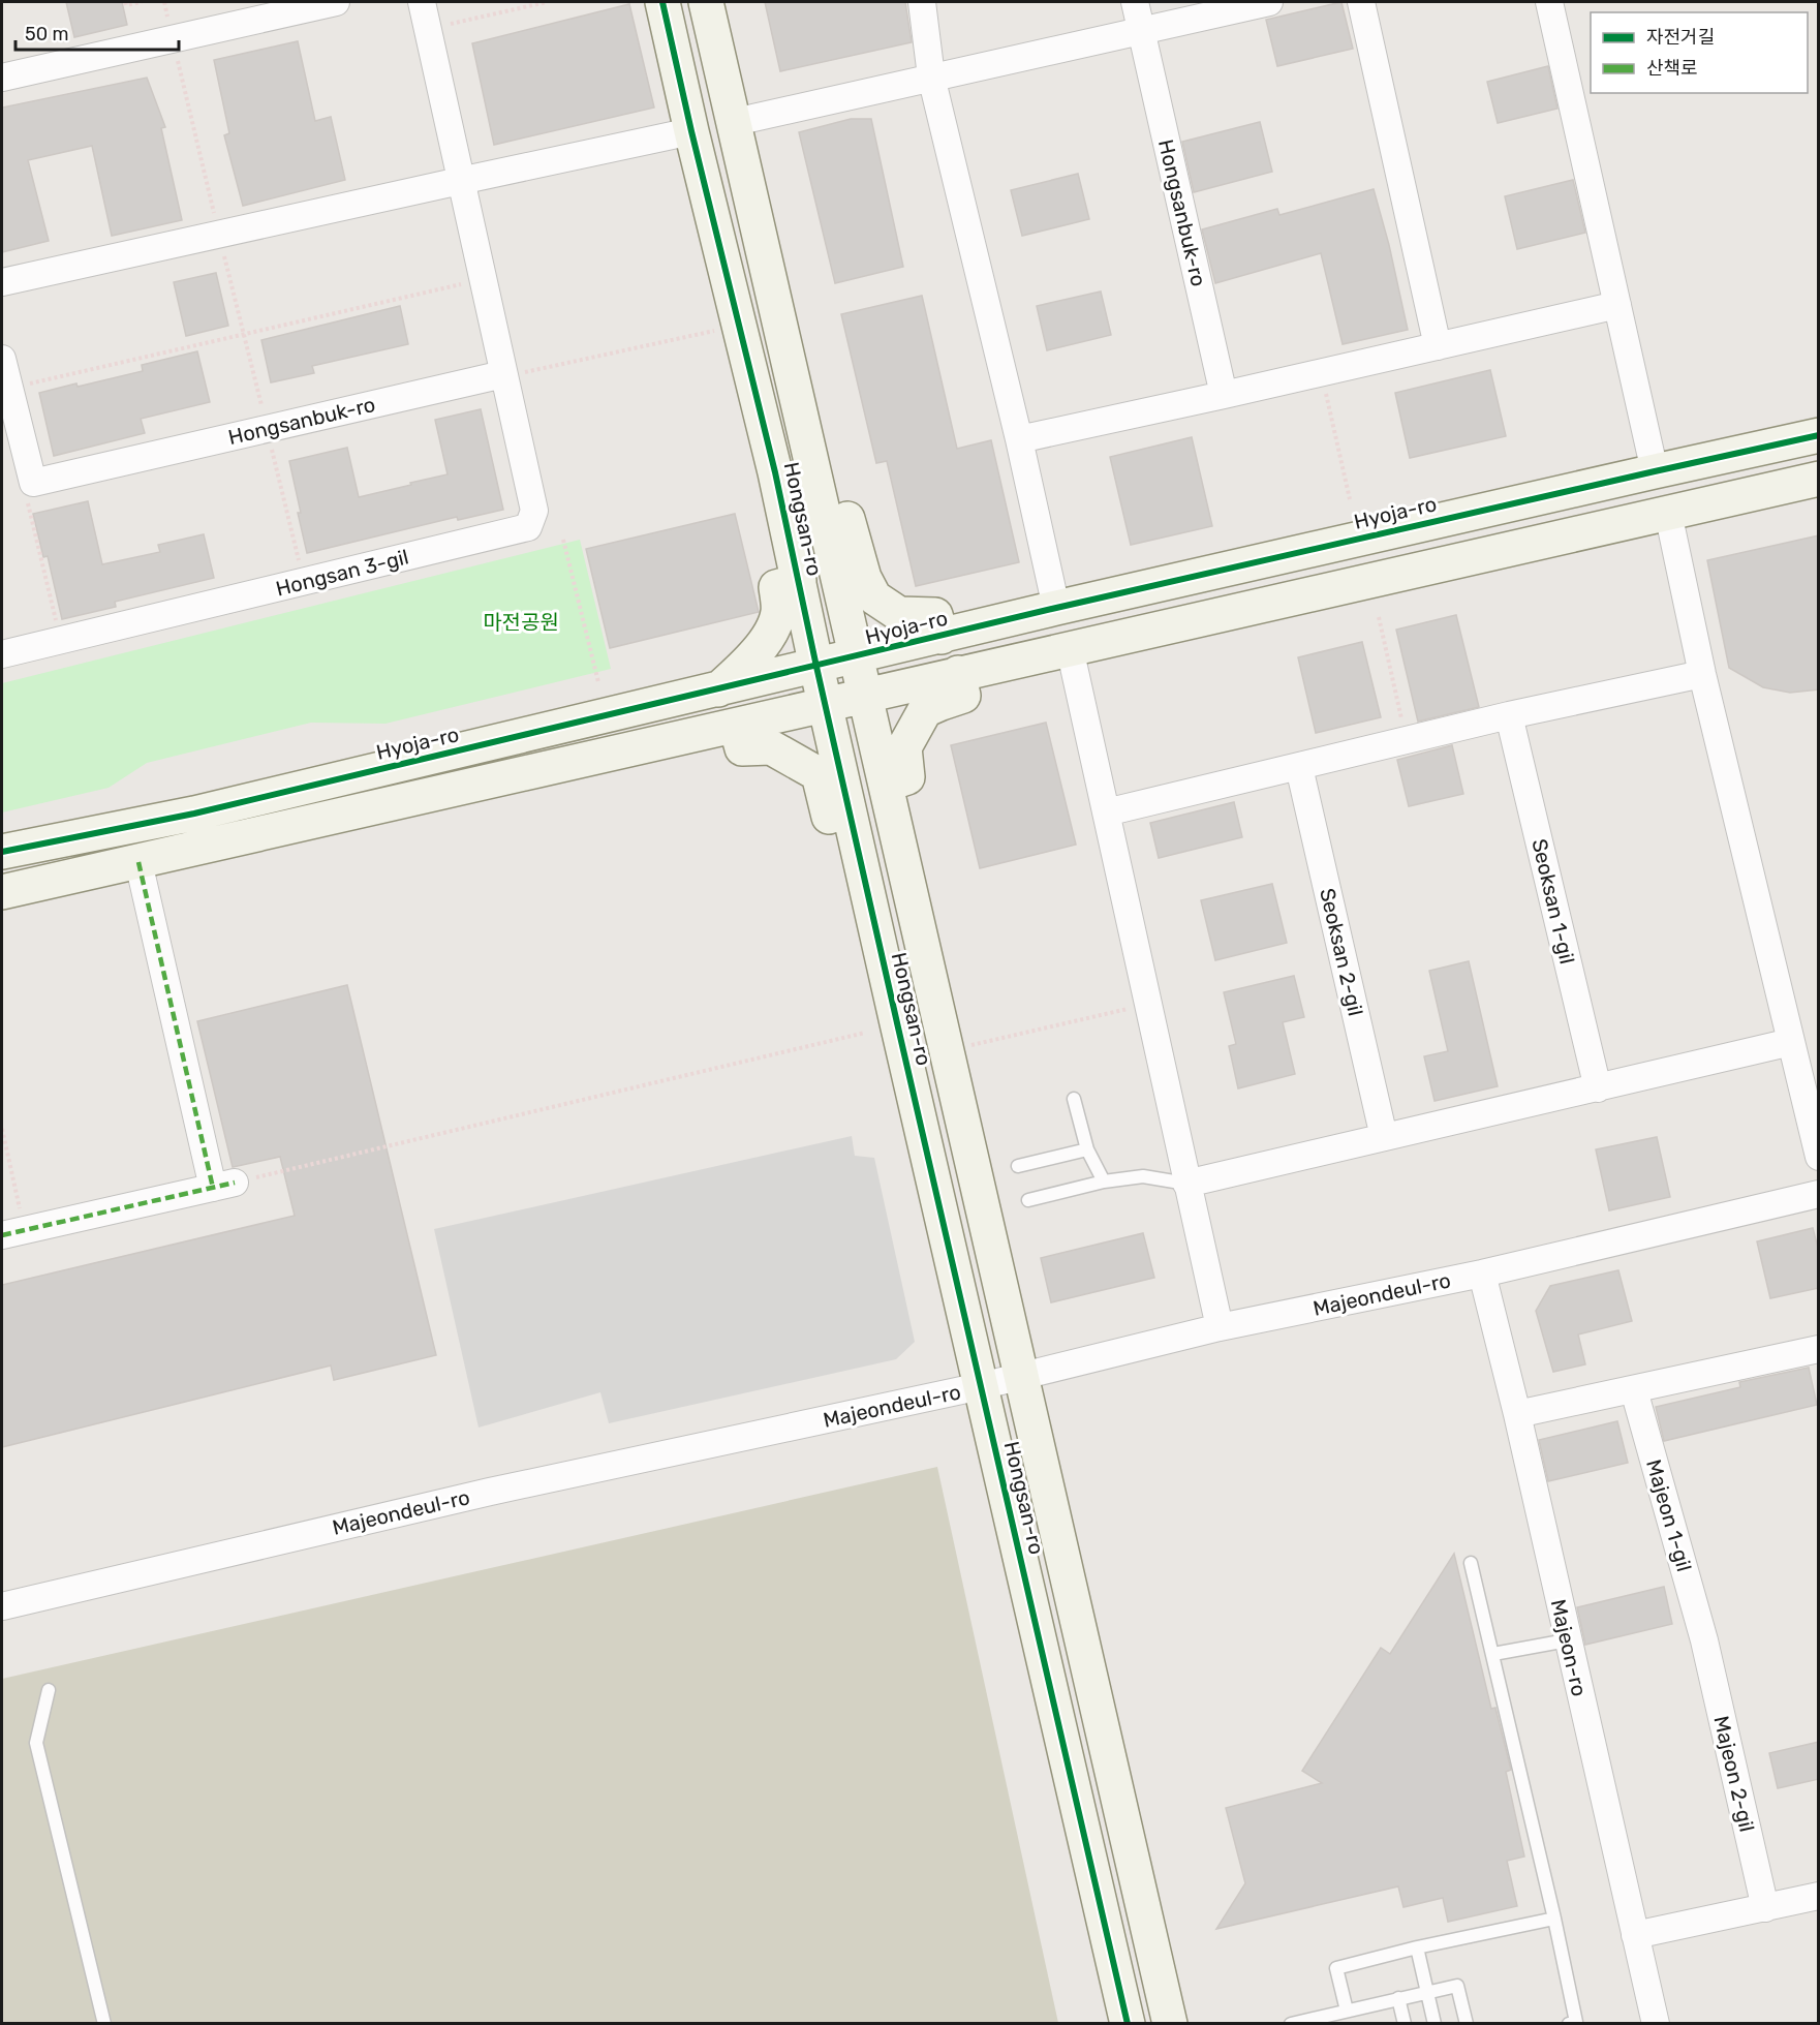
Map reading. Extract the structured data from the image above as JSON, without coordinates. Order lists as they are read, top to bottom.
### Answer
{
  "streets": {
    "street": [
      "Hongsanbuk-ro",
      "Hyoja-ro",
      "Hongsan-ro",
      "Hongsan 3-gil",
      "Seoksan 1-gil",
      "Seoksan 2-gil",
      "Majeondeul-ro",
      "Majeon 1-gil",
      "Majeon-ro",
      "Majeon 2-gil"
    ]
  },
  "crossings": [
    ["Hongsanbuk-ro", "Hongsan 3-gil"],
    ["Hyoja-ro", "Hongsan-ro"],
    ["Hongsan-ro", "Majeondeul-ro"],
    ["Majeondeul-ro", "Majeon-ro"],
    ["Majeon 1-gil", "Majeon 2-gil"]
  ],
  "parks": ["마전공원"],
  "legend": ["자전거길", "산책로"],
  "scale_bar": "50 m"
}
